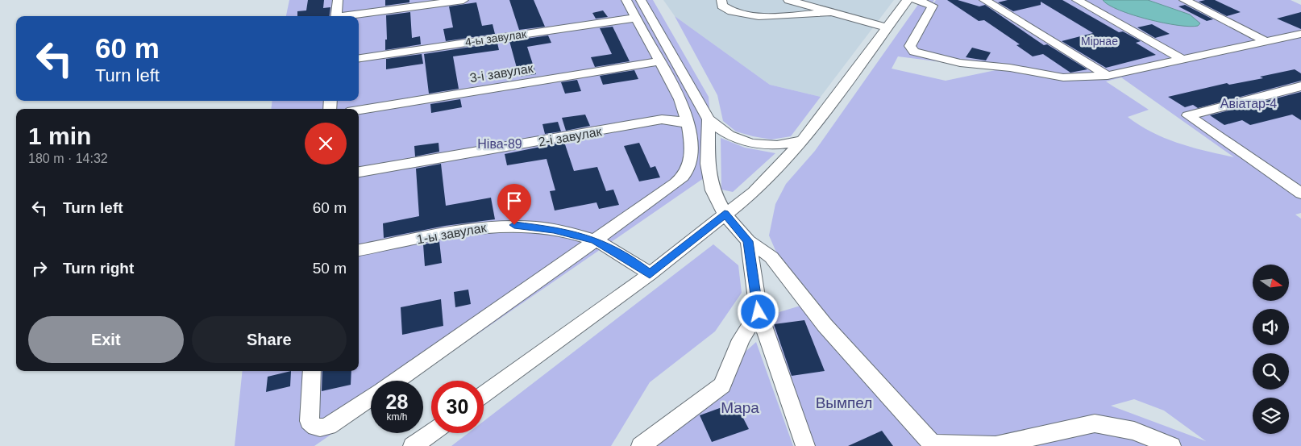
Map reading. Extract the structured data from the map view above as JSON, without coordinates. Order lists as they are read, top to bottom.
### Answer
{
  "streets": {
    "street": ["4-ы завулак", "3-і завулак", "1-ы завулак"],
    "lane": ["2-і завулак"]
  },
  "parks": [
    "Мірнае",
    "Авіатар-4",
    "Ніва-89",
    "Вымпел",
    "Мара"
  ],
  "north": "right",
  "page": {
    "turn": ["60 m", "Turn left"],
    "heading": ["1 min", "180 m · 14:32"],
    "list": [
      {
        "name": "Turn left",
        "value": "60 m"
      },
      {
        "name": "Turn right",
        "value": "50 m"
      }
    ],
    "buttons": ["Exit", "Share"],
    "speed": "28 km/h",
    "limit": "30"
  }
}
